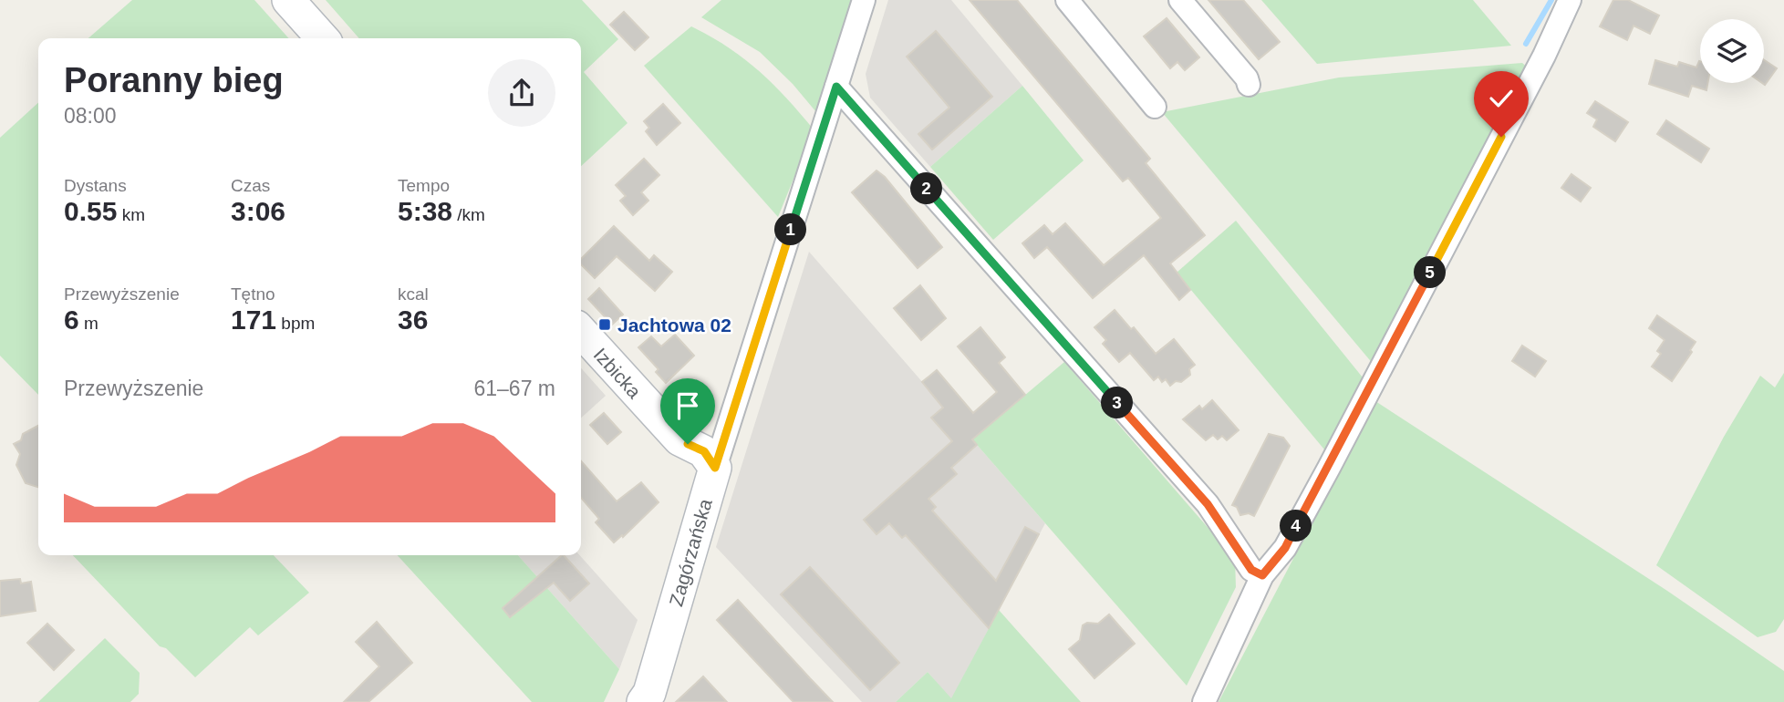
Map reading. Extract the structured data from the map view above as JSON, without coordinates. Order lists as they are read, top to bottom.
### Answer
{
  "streets": {
    "street": ["Izbicka", "Zagórzańska"]
  },
  "crossings": [
    ["Izbicka", "Zagórzańska"]
  ],
  "places": {
    "transit": ["Jachtowa 02"]
  },
  "page": {
    "heading": ["Poranny bieg", "08:00"],
    "stats": [
      ["Dystans", "0.55 km"],
      ["Czas", "3:06"],
      ["Tempo", "5:38 /km"],
      ["Przewyższenie", "6 m"],
      ["Tętno", "171 bpm"],
      ["kcal", "36"]
    ],
    "pins": [
      "2",
      "1",
      "5",
      "3",
      "4"
    ],
    "chart": ["Przewyższenie", "61–67 m"]
  }
}
